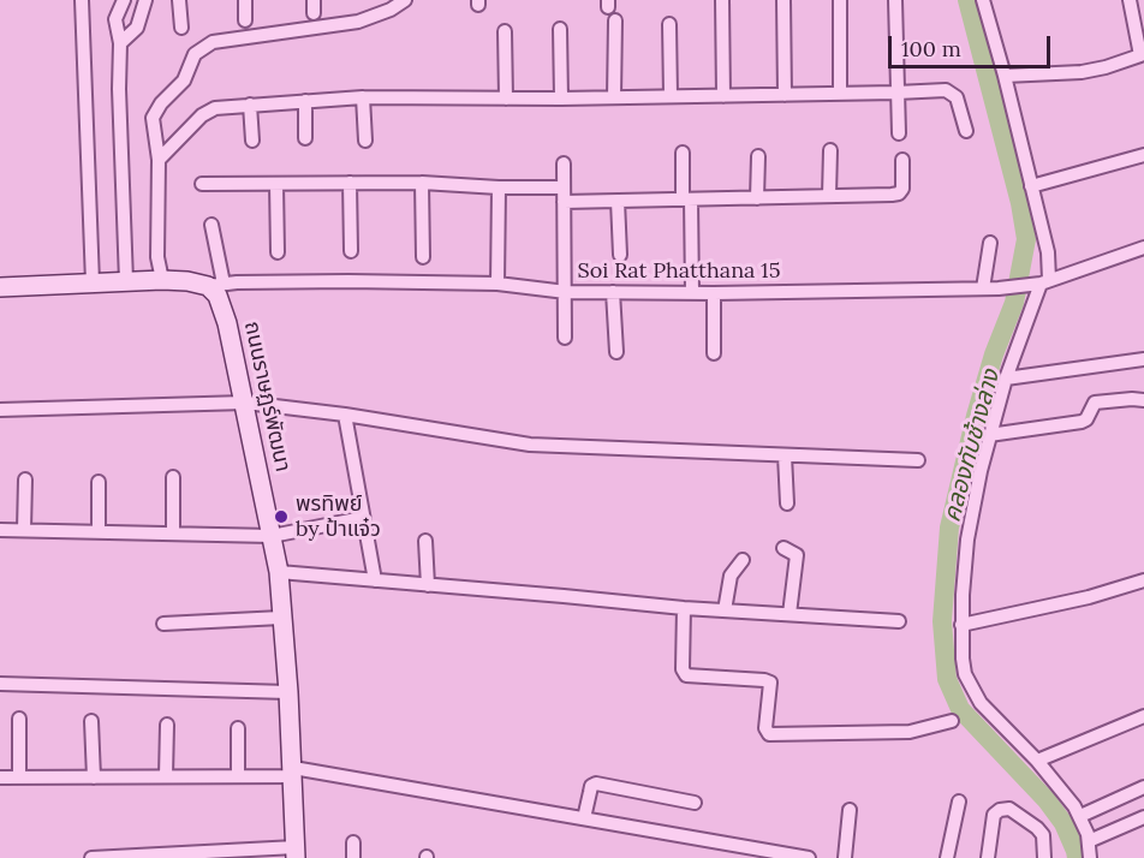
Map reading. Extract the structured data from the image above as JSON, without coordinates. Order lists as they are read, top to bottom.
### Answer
{
  "streets": {
    "street": ["Soi Rat Phatthana 15", "ถนนราษฏร์พัฒนา"]
  },
  "crossings": [
    ["Soi Rat Phatthana 15", "ถนนราษฏร์พัฒนา"]
  ],
  "water": ["คลองทับช้างล่าง"],
  "places": ["พรทิพย์ by ป้าแจ๋ว"],
  "scale_bar": "100 m"
}
